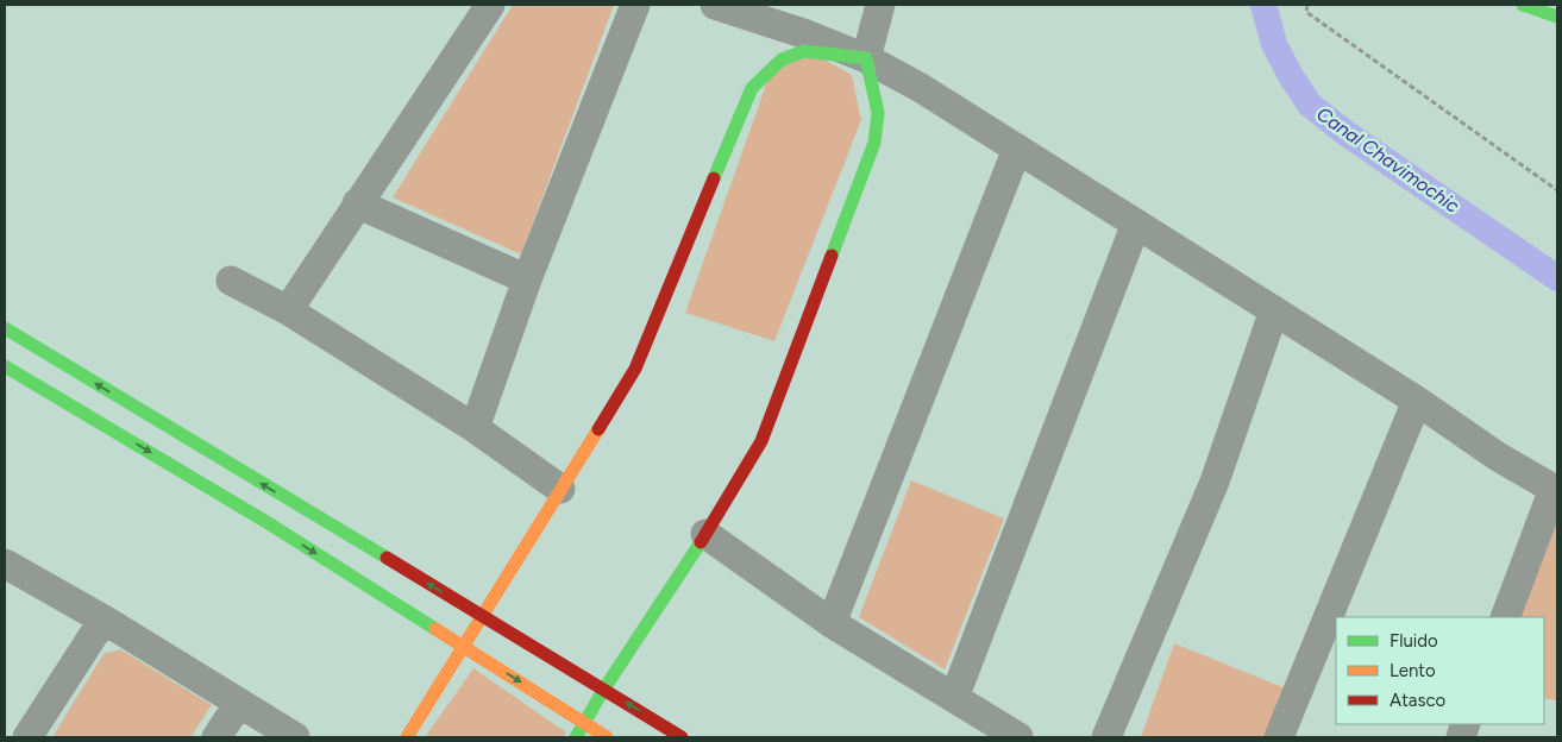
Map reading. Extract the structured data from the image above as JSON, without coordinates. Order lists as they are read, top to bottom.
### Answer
{
  "water": ["Canal Chavimochic"],
  "legend": ["Fluido", "Lento", "Atasco"]
}
